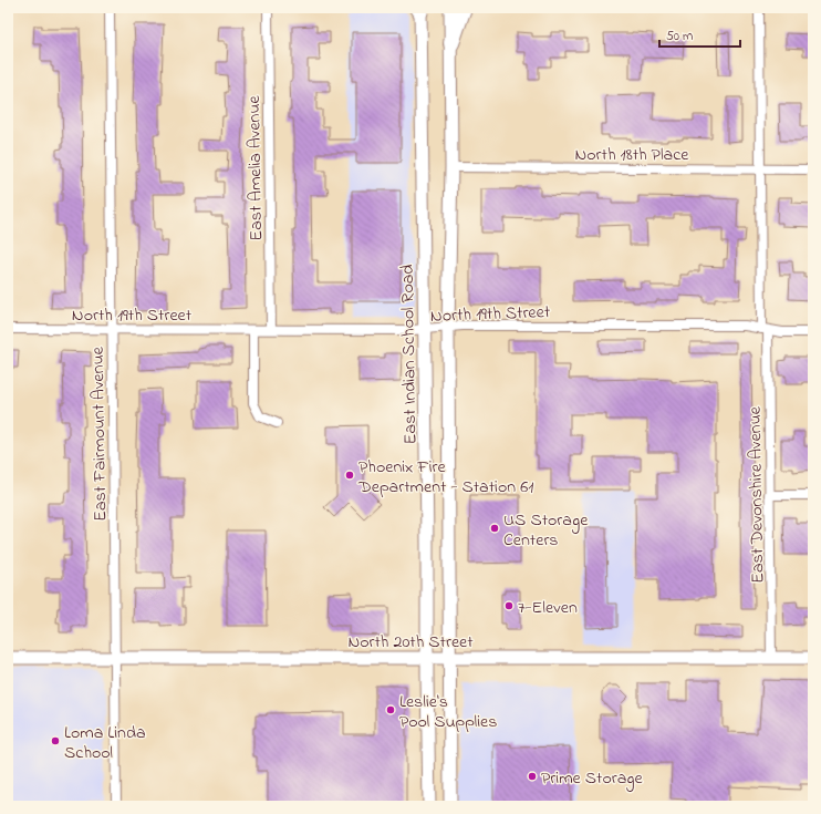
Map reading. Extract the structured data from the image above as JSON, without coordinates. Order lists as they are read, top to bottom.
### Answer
{
  "streets": {
    "main road": ["East Indian School Road", "North 20th Street"],
    "street": [
      "North 18th Place",
      "East Amelia Avenue",
      "North 19th Street",
      "East Fairmount Avenue",
      "East Devonshire Avenue"
    ]
  },
  "crossings": [
    ["North 18th Place", "East Devonshire Avenue"],
    ["East Amelia Avenue", "North 19th Street"],
    ["North 19th Street", "East Indian School Road"],
    ["North 19th Street", "East Fairmount Avenue"],
    ["North 19th Street", "East Devonshire Avenue"],
    ["East Indian School Road", "North 20th Street"],
    ["East Fairmount Avenue", "North 20th Street"],
    ["East Devonshire Avenue", "North 20th Street"]
  ],
  "places": [
    "Phoenix Fire Department - Station 61",
    "US Storage Centers",
    "7-Eleven",
    "Leslie's Pool Supplies",
    "Loma Linda School",
    "Prime Storage"
  ],
  "scale_bar": "50 m"
}
